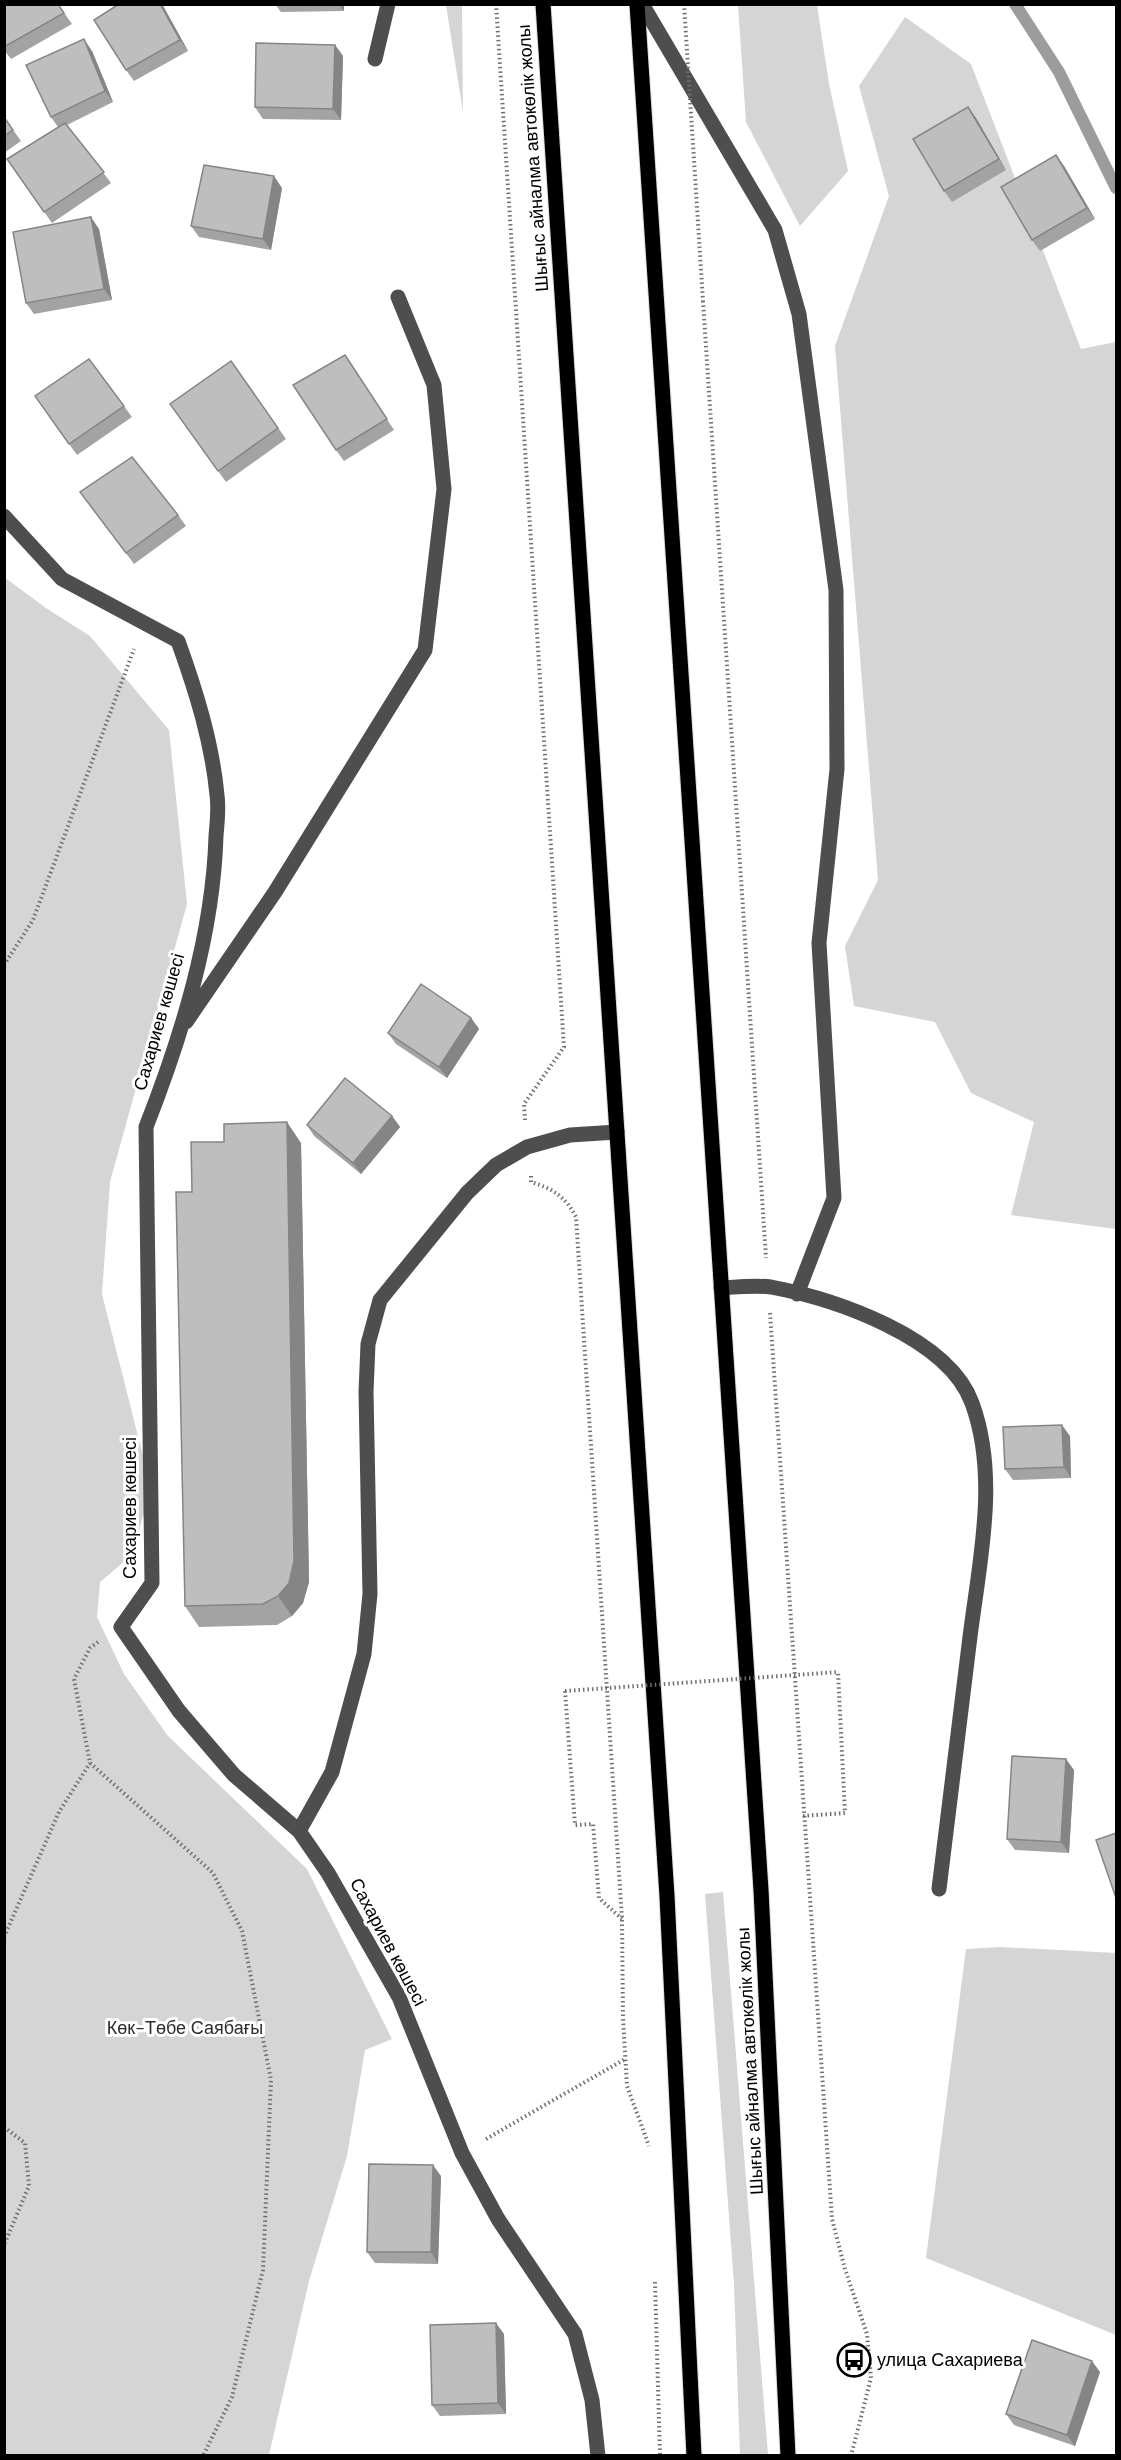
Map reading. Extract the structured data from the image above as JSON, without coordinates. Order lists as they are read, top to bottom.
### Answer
{
  "streets": {
    "main road": ["Шығыс айналма автокөлік жолы"],
    "street": ["Сахариев көшесі"]
  },
  "parks": ["Көк-Төбе Саябағы"],
  "places": {
    "bus stop": ["улица Сахариева"]
  }
}
